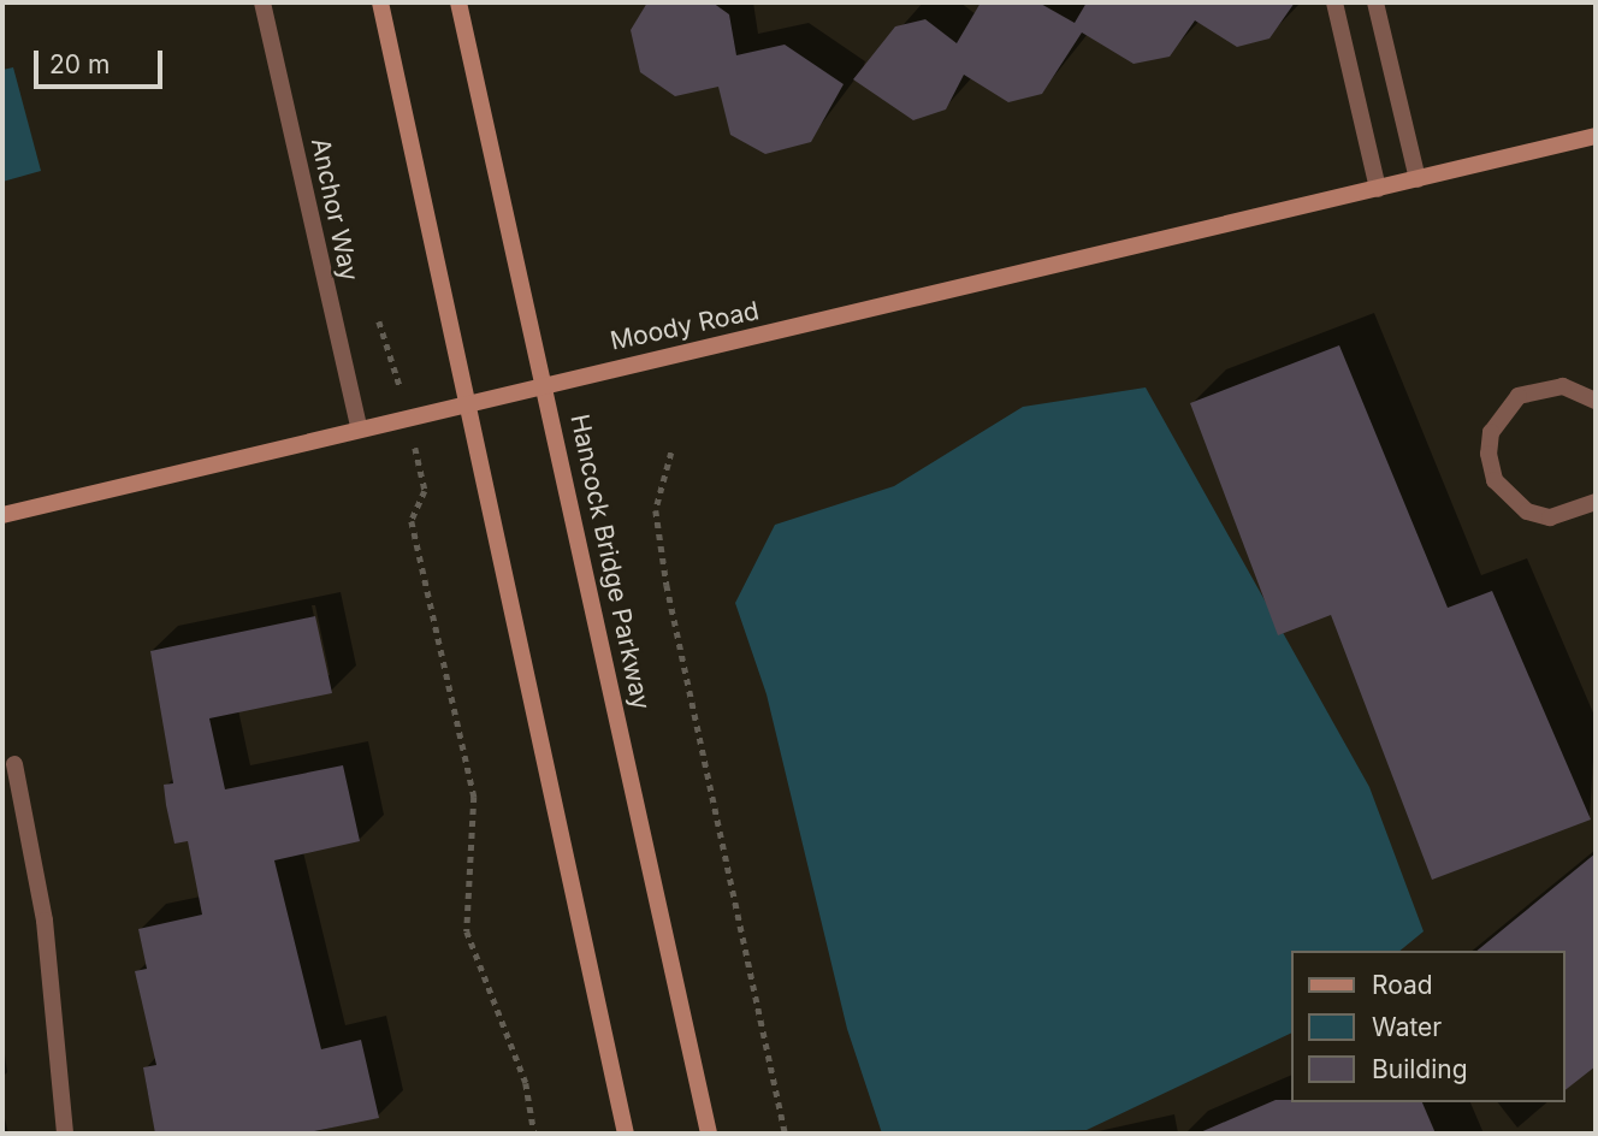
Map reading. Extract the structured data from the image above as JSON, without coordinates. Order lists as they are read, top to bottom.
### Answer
{
  "streets": {
    "main road": ["Moody Road", "Hancock Bridge Parkway"],
    "street": ["Anchor Way"]
  },
  "crossings": [
    ["Anchor Way", "Moody Road"],
    ["Moody Road", "Hancock Bridge Parkway"]
  ],
  "legend": ["Road", "Water", "Building"],
  "scale_bar": "20 m"
}
